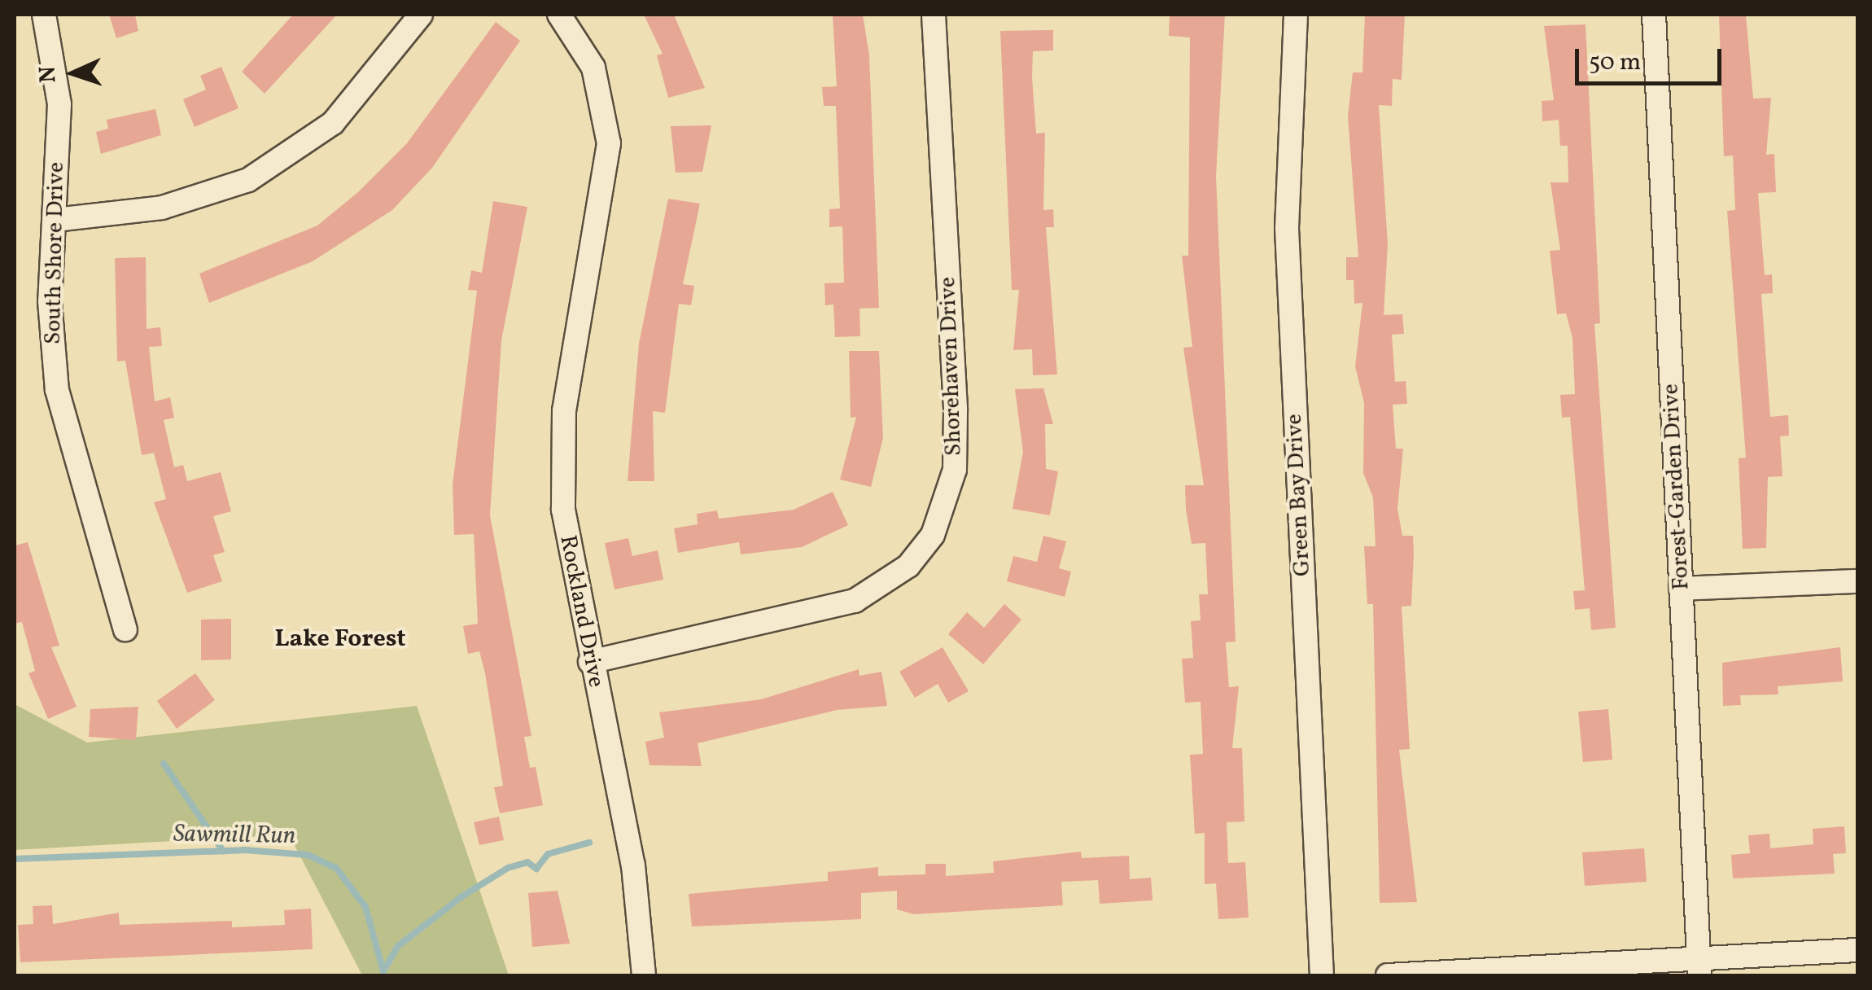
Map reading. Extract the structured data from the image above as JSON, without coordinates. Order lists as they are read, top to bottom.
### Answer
{
  "streets": {
    "street": [
      "South Shore Drive",
      "Shorehaven Drive",
      "Forest-Garden Drive",
      "Green Bay Drive",
      "Rockland Drive"
    ]
  },
  "crossings": [
    ["Shorehaven Drive", "Rockland Drive"]
  ],
  "districts": ["Lake Forest"],
  "water": ["Sawmill Run"],
  "scale_bar": "50 m",
  "north": "left"
}
